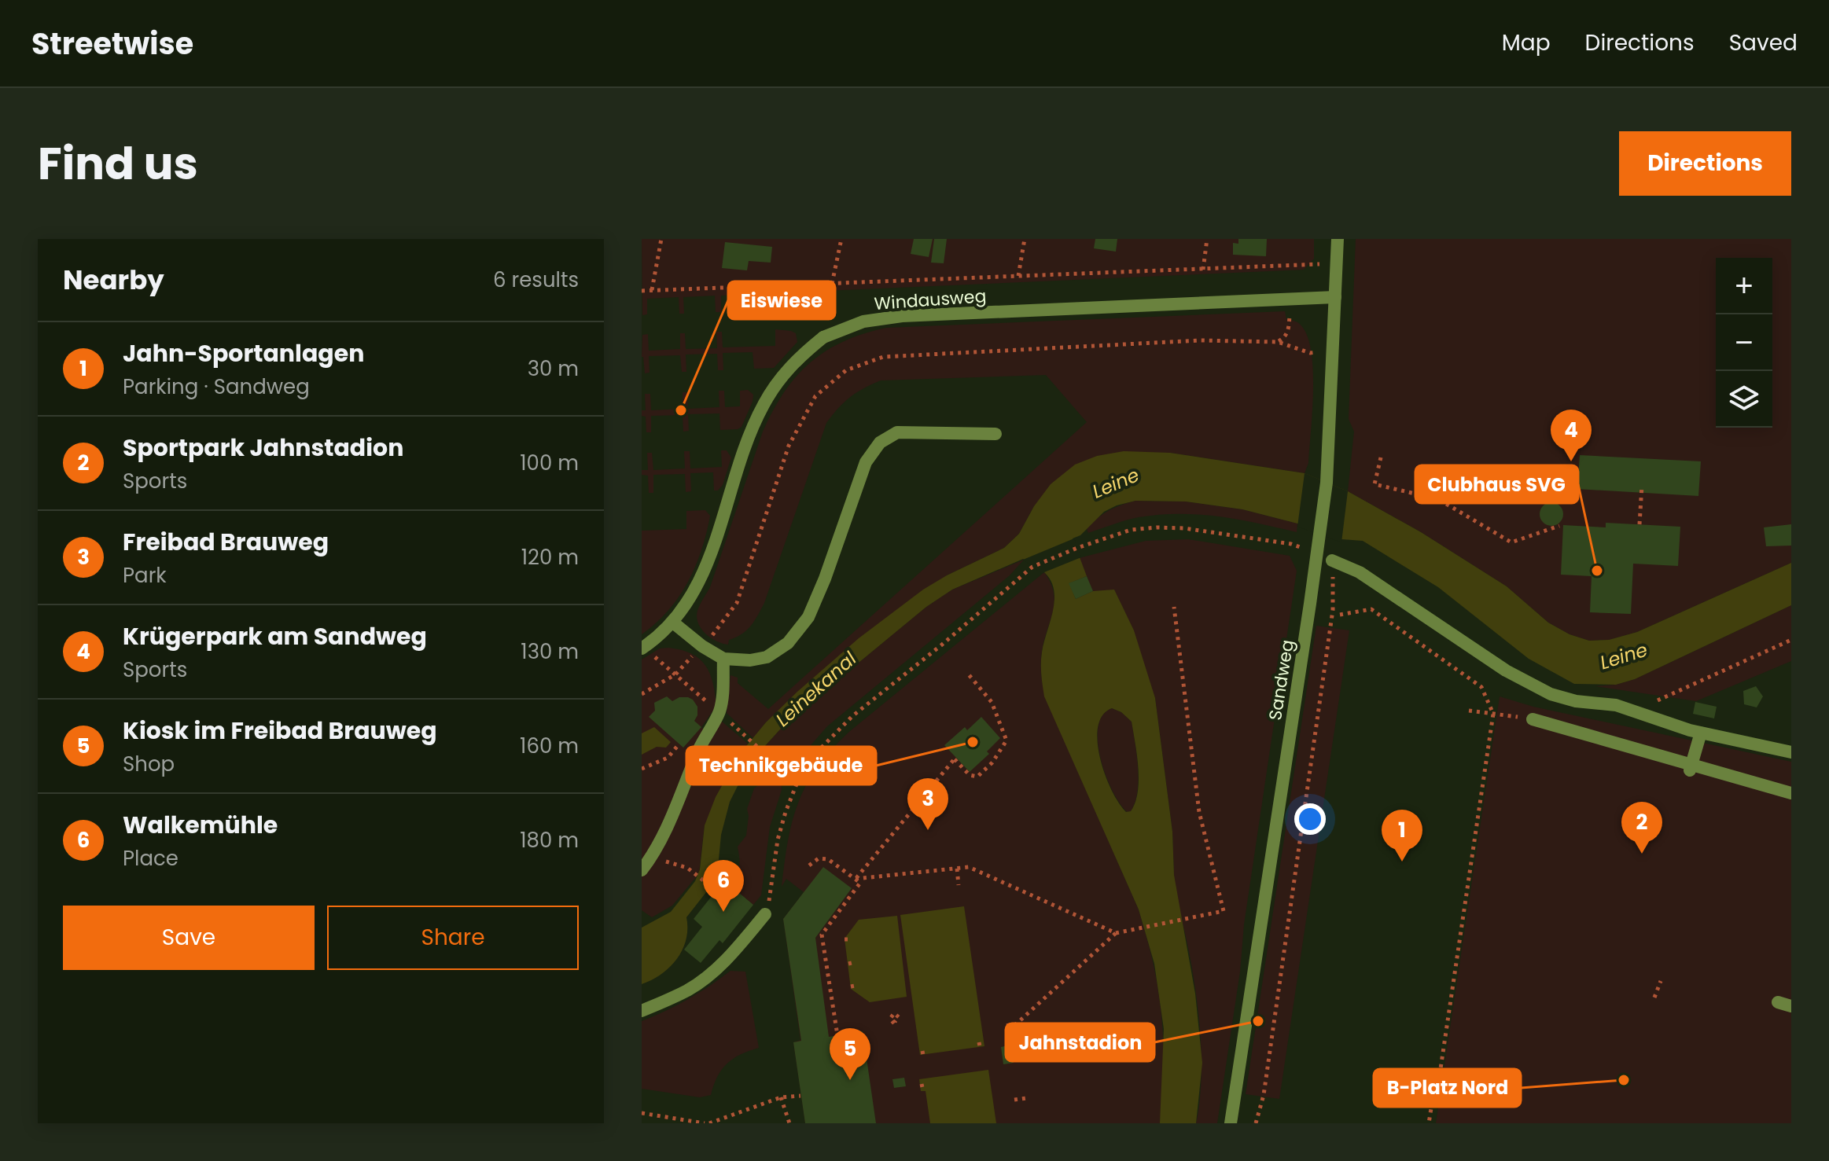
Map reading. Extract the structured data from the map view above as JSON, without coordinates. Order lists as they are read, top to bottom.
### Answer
{
  "streets": {
    "street": ["Windausweg", "Sandweg"]
  },
  "crossings": [
    ["Windausweg", "Sandweg"]
  ],
  "water": ["Leine", "Leinekanal"],
  "places": [
    "Eiswiese",
    "Clubhaus SVG",
    "Technikgebäude",
    "Jahnstadion",
    "B-Platz Nord"
  ],
  "page": {
    "header": "Streetwise",
    "nav": ["Map", "Directions", "Saved"],
    "title": "Find us",
    "buttons": [
      "Directions",
      ["Save", "Share"]
    ],
    "heading": ["Nearby", "6 results"],
    "map_buttons": ["+", "−"],
    "list": [
      {
        "mark": "1",
        "name": "Jahn-Sportanlagen",
        "note": "Parking · Sandweg",
        "value": "30 m"
      },
      {
        "mark": "2",
        "name": "Sportpark Jahnstadion",
        "note": "Sports",
        "value": "100 m"
      },
      {
        "mark": "3",
        "name": "Freibad Brauweg",
        "note": "Park",
        "value": "120 m"
      },
      {
        "mark": "4",
        "name": "Krügerpark am Sandweg",
        "note": "Sports",
        "value": "130 m"
      },
      {
        "mark": "5",
        "name": "Kiosk im Freibad Brauweg",
        "note": "Shop",
        "value": "160 m"
      },
      {
        "mark": "6",
        "name": "Walkemühle",
        "note": "Place",
        "value": "180 m"
      }
    ],
    "pins": [
      "4",
      "3",
      "2",
      "1",
      "6",
      "5"
    ]
  }
}
